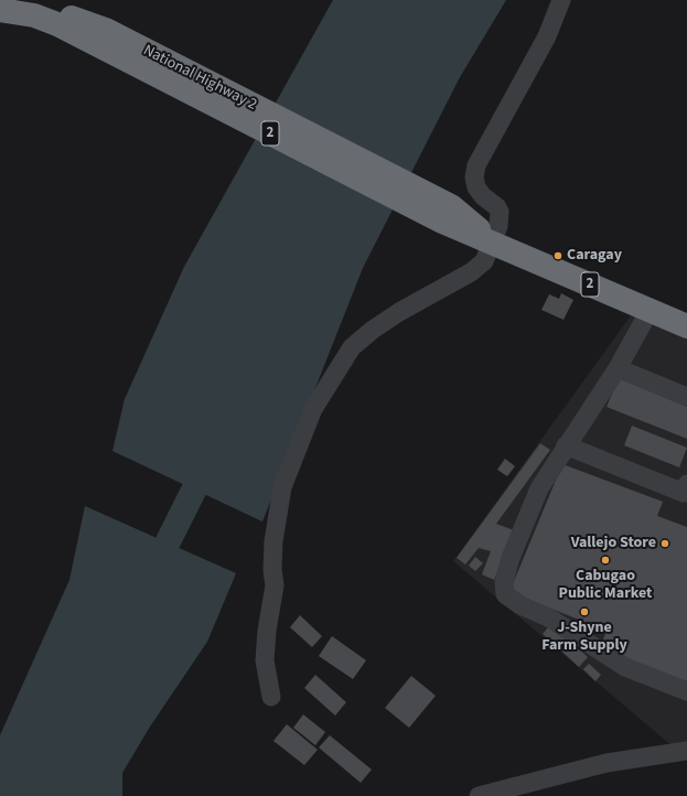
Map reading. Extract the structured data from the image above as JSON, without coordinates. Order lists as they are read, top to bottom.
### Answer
{
  "streets": {
    "highway": ["National Highway 2", "2"]
  },
  "places": [
    "Caragay",
    "Vallejo Store",
    "Cabugao Public Market",
    "J-Shyne Farm Supply"
  ]
}
